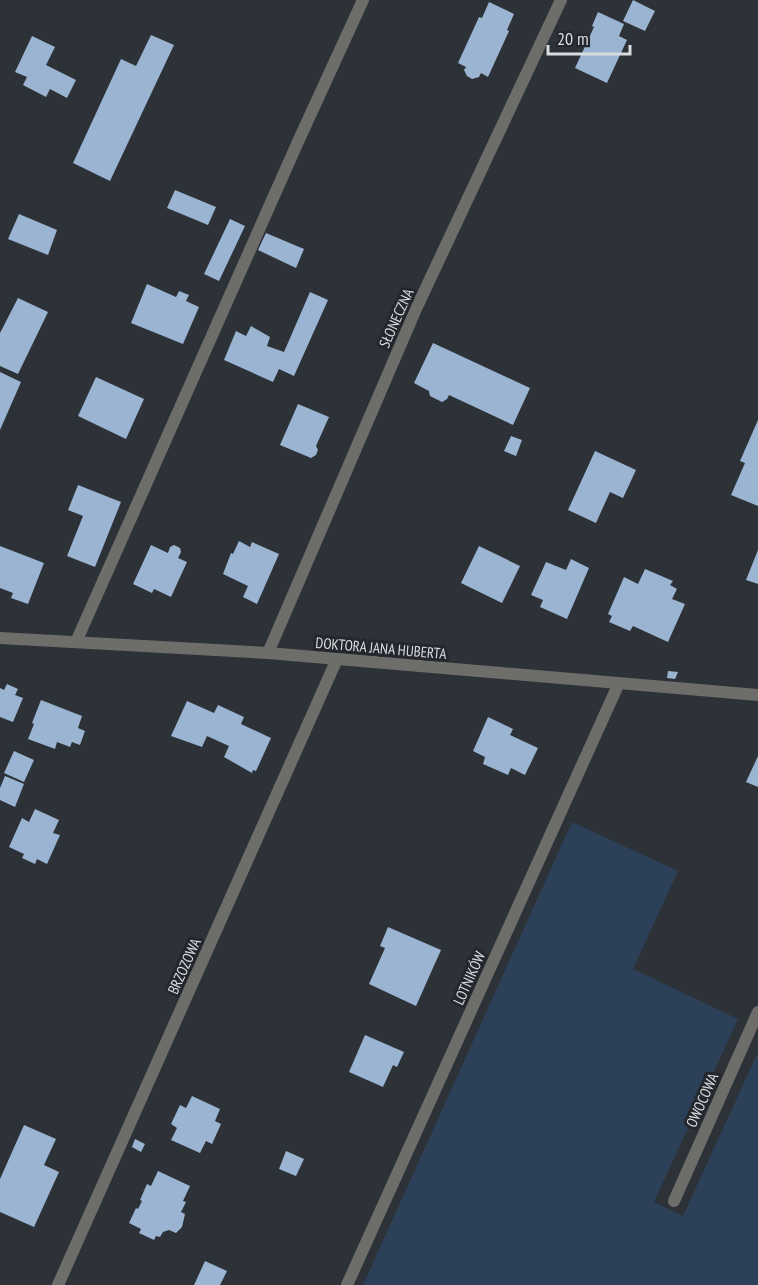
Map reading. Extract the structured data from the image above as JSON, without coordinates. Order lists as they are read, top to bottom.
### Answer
{
  "streets": {
    "street": [
      "SŁONECZNA",
      "DOKTORA JANA HUBERTA",
      "BRZOZOWA",
      "LOTNIKÓW",
      "OWOCOWA"
    ]
  },
  "crossings": [
    ["SŁONECZNA", "DOKTORA JANA HUBERTA"],
    ["DOKTORA JANA HUBERTA", "BRZOZOWA"],
    ["DOKTORA JANA HUBERTA", "LOTNIKÓW"]
  ],
  "scale_bar": "20 m"
}
